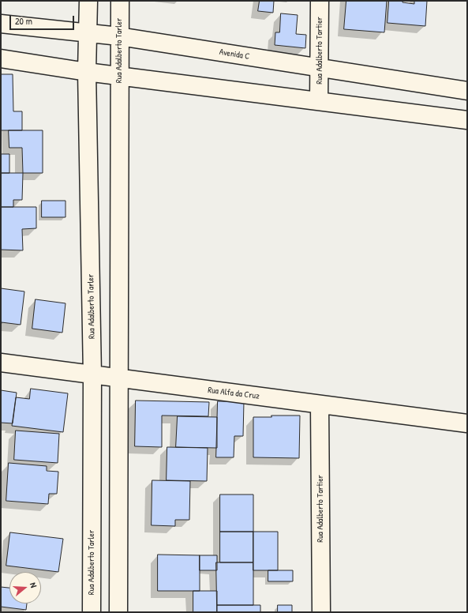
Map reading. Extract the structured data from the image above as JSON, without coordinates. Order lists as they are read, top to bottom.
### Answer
{
  "streets": {
    "street": [
      "Rua Adalberto Tarler",
      "Rua Adalberto Tartier",
      "Avenida C",
      "Rua Alfa da Cruz"
    ]
  },
  "crossings": [
    ["Rua Adalberto Tarler", "Avenida C"],
    ["Rua Adalberto Tarler", "Rua Alfa da Cruz"],
    ["Rua Adalberto Tartier", "Avenida C"],
    ["Rua Adalberto Tartier", "Rua Alfa da Cruz"]
  ],
  "scale_bar": "20 m",
  "north": "right"
}
